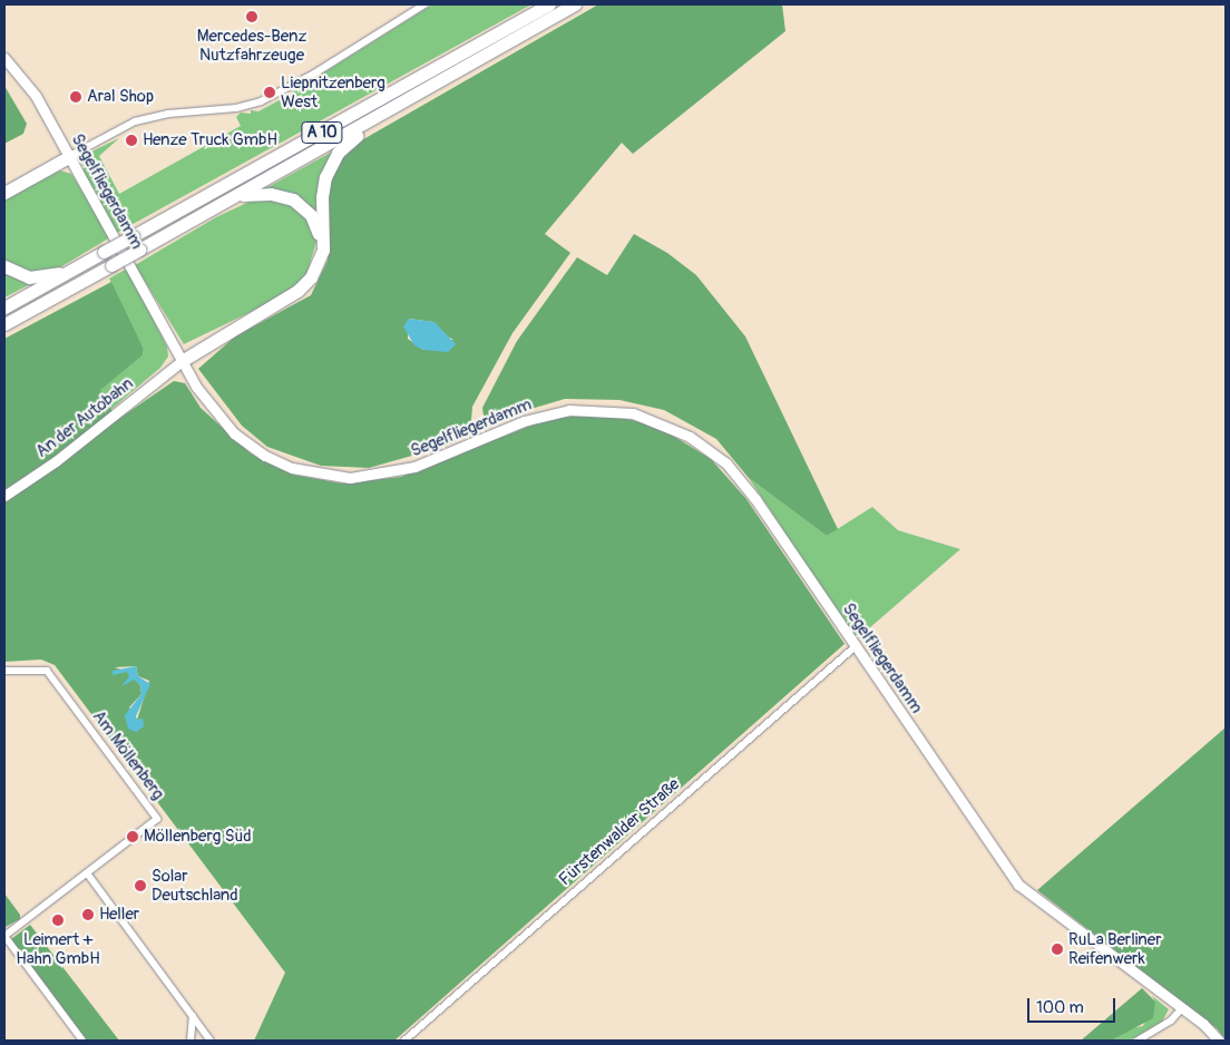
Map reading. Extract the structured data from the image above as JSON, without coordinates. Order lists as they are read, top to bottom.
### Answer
{
  "streets": {
    "highway": ["A 10"],
    "street": [
      "Segelfliegerdamm",
      "An der Autobahn",
      "Am Möllenberg",
      "Fürstenwalder Straße"
    ]
  },
  "crossings": [
    ["Segelfliegerdamm", "An der Autobahn"],
    ["Segelfliegerdamm", "Fürstenwalder Straße"]
  ],
  "places": [
    "Mercedes-Benz Nutzfahrzeuge",
    "Liepnitzenberg West",
    "Aral Shop",
    "Henze Truck GmbH",
    "Möllenberg Süd",
    "Solar Deutschland",
    "Heller",
    "Leimert + Hahn GmbH",
    "RuLa Berliner Reifenwerk"
  ],
  "scale_bar": "100 m"
}
